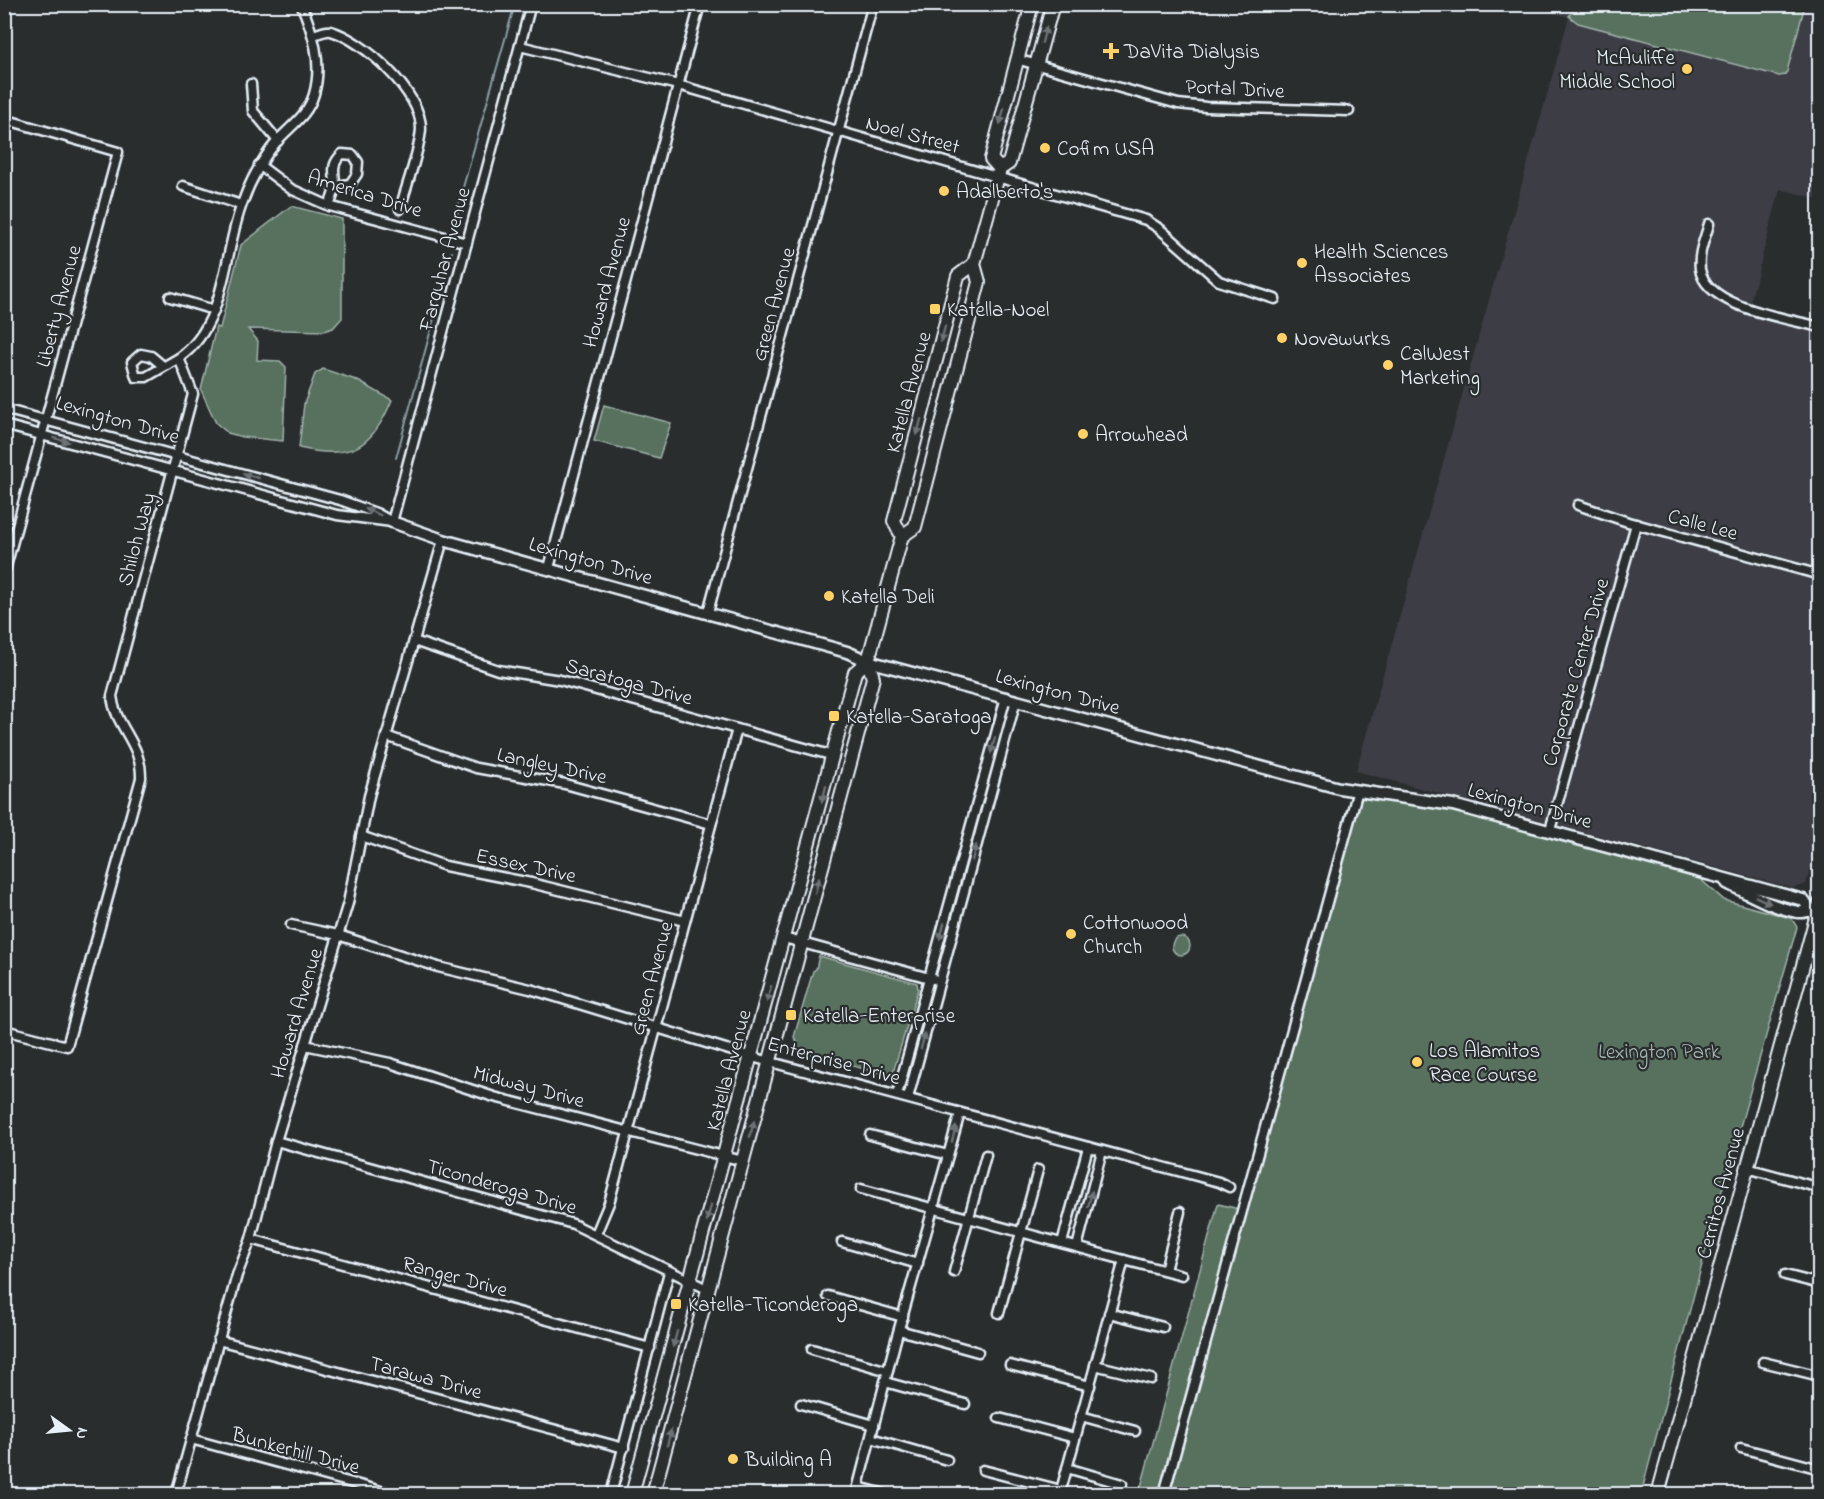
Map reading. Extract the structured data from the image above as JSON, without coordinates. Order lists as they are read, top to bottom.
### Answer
{
  "streets": {
    "main road": ["Katella Avenue", "Cerritos Avenue"],
    "street": [
      "Portal Drive",
      "Noel Street",
      "America Drive",
      "Farquhar Avenue",
      "Howard Avenue",
      "Green Avenue",
      "Liberty Avenue",
      "Lexington Drive",
      "Calle Lee",
      "Shiloh Way",
      "Corporate Center Drive",
      "Saratoga Drive",
      "Langley Drive",
      "Essex Drive",
      "Enterprise Drive",
      "Midway Drive",
      "Ticonderoga Drive",
      "Ranger Drive",
      "Tarawa Drive",
      "Bunkerhill Drive"
    ]
  },
  "crossings": [
    ["Portal Drive", "Katella Avenue"],
    ["Noel Street", "Farquhar Avenue"],
    ["Noel Street", "Howard Avenue"],
    ["Noel Street", "Green Avenue"],
    ["Noel Street", "Katella Avenue"],
    ["America Drive", "Farquhar Avenue"],
    ["Farquhar Avenue", "Lexington Drive"],
    ["Howard Avenue", "Lexington Drive"],
    ["Howard Avenue", "Saratoga Drive"],
    ["Howard Avenue", "Langley Drive"],
    ["Howard Avenue", "Essex Drive"],
    ["Howard Avenue", "Enterprise Drive"],
    ["Howard Avenue", "Midway Drive"],
    ["Howard Avenue", "Ticonderoga Drive"],
    ["Howard Avenue", "Ranger Drive"],
    ["Howard Avenue", "Tarawa Drive"],
    ["Howard Avenue", "Bunkerhill Drive"],
    ["Green Avenue", "Lexington Drive"],
    ["Green Avenue", "Saratoga Drive"],
    ["Green Avenue", "Langley Drive"],
    ["Green Avenue", "Essex Drive"],
    ["Green Avenue", "Enterprise Drive"],
    ["Green Avenue", "Midway Drive"],
    ["Green Avenue", "Ticonderoga Drive"],
    ["Liberty Avenue", "Lexington Drive"],
    ["Katella Avenue", "Lexington Drive"],
    ["Katella Avenue", "Saratoga Drive"],
    ["Katella Avenue", "Enterprise Drive"],
    ["Katella Avenue", "Midway Drive"],
    ["Katella Avenue", "Ticonderoga Drive"],
    ["Lexington Drive", "Shiloh Way"],
    ["Lexington Drive", "Corporate Center Drive"],
    ["Lexington Drive", "Cerritos Avenue"],
    ["Calle Lee", "Corporate Center Drive"]
  ],
  "parks": ["Lexington Park"],
  "places": {
    "health": ["DaVita Dialysis"],
    "other": [
      "McAuliffe Middle School",
      "Cofim USA",
      "Adalberto's",
      "Health Sciences Associates",
      "Novawurks",
      "CalWest Marketing",
      "Arrowhead",
      "Katella Deli",
      "Cottonwood Church",
      "Los Alamitos Race Course",
      "Building A"
    ],
    "transit": [
      "Katella-Noel",
      "Katella-Saratoga",
      "Katella-Enterprise",
      "Katella-Ticonderoga"
    ]
  },
  "north": "right"
}
